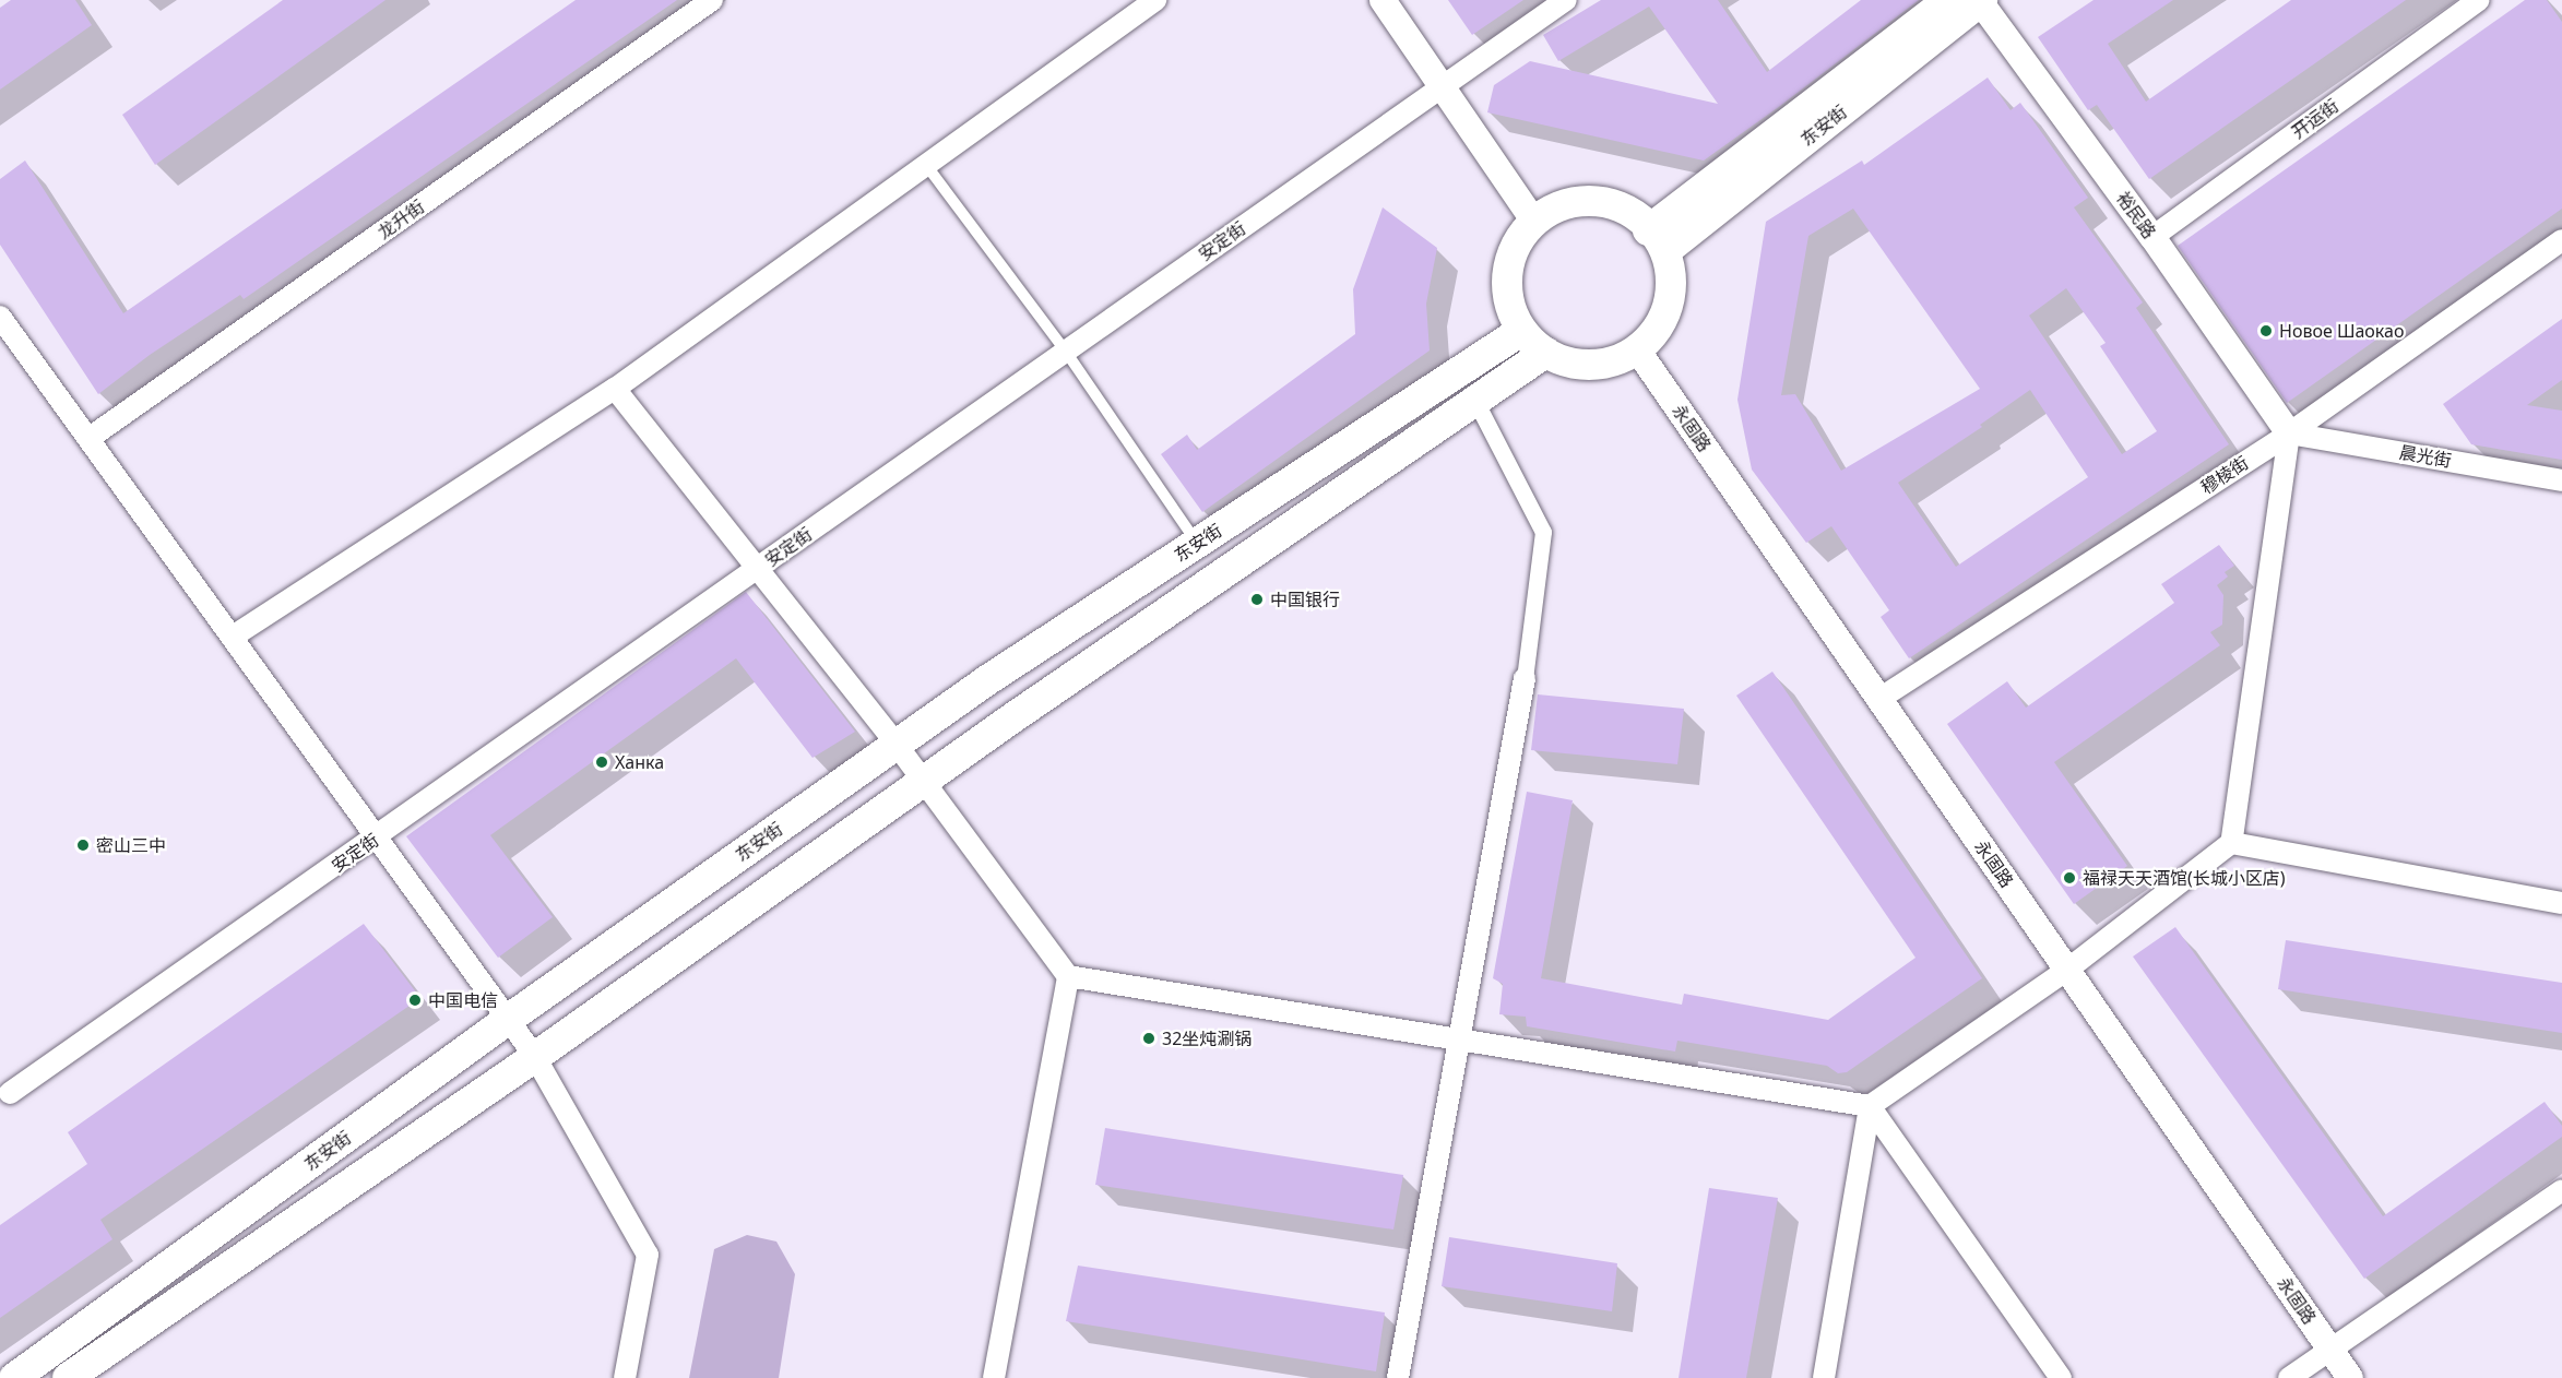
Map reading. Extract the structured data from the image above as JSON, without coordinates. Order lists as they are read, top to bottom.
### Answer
{
  "streets": {
    "main road": ["东安街"],
    "street": [
      "开运街",
      "裕民路",
      "龙升街",
      "安定街",
      "永固路",
      "晨光街",
      "穆棱街"
    ]
  },
  "crossings": [
    ["开运街", "裕民路"],
    ["东安街", "裕民路"],
    ["东安街", "永固路"],
    ["裕民路", "晨光街"],
    ["裕民路", "穆棱街"],
    ["永固路", "穆棱街"],
    ["晨光街", "穆棱街"]
  ],
  "places": [
    "Новое Шаокао",
    "中国银行",
    "Ханка",
    "密山三中",
    "福禄天天酒馆(长城小区店)",
    "中国电信",
    "32坐炖涮锅"
  ]
}
